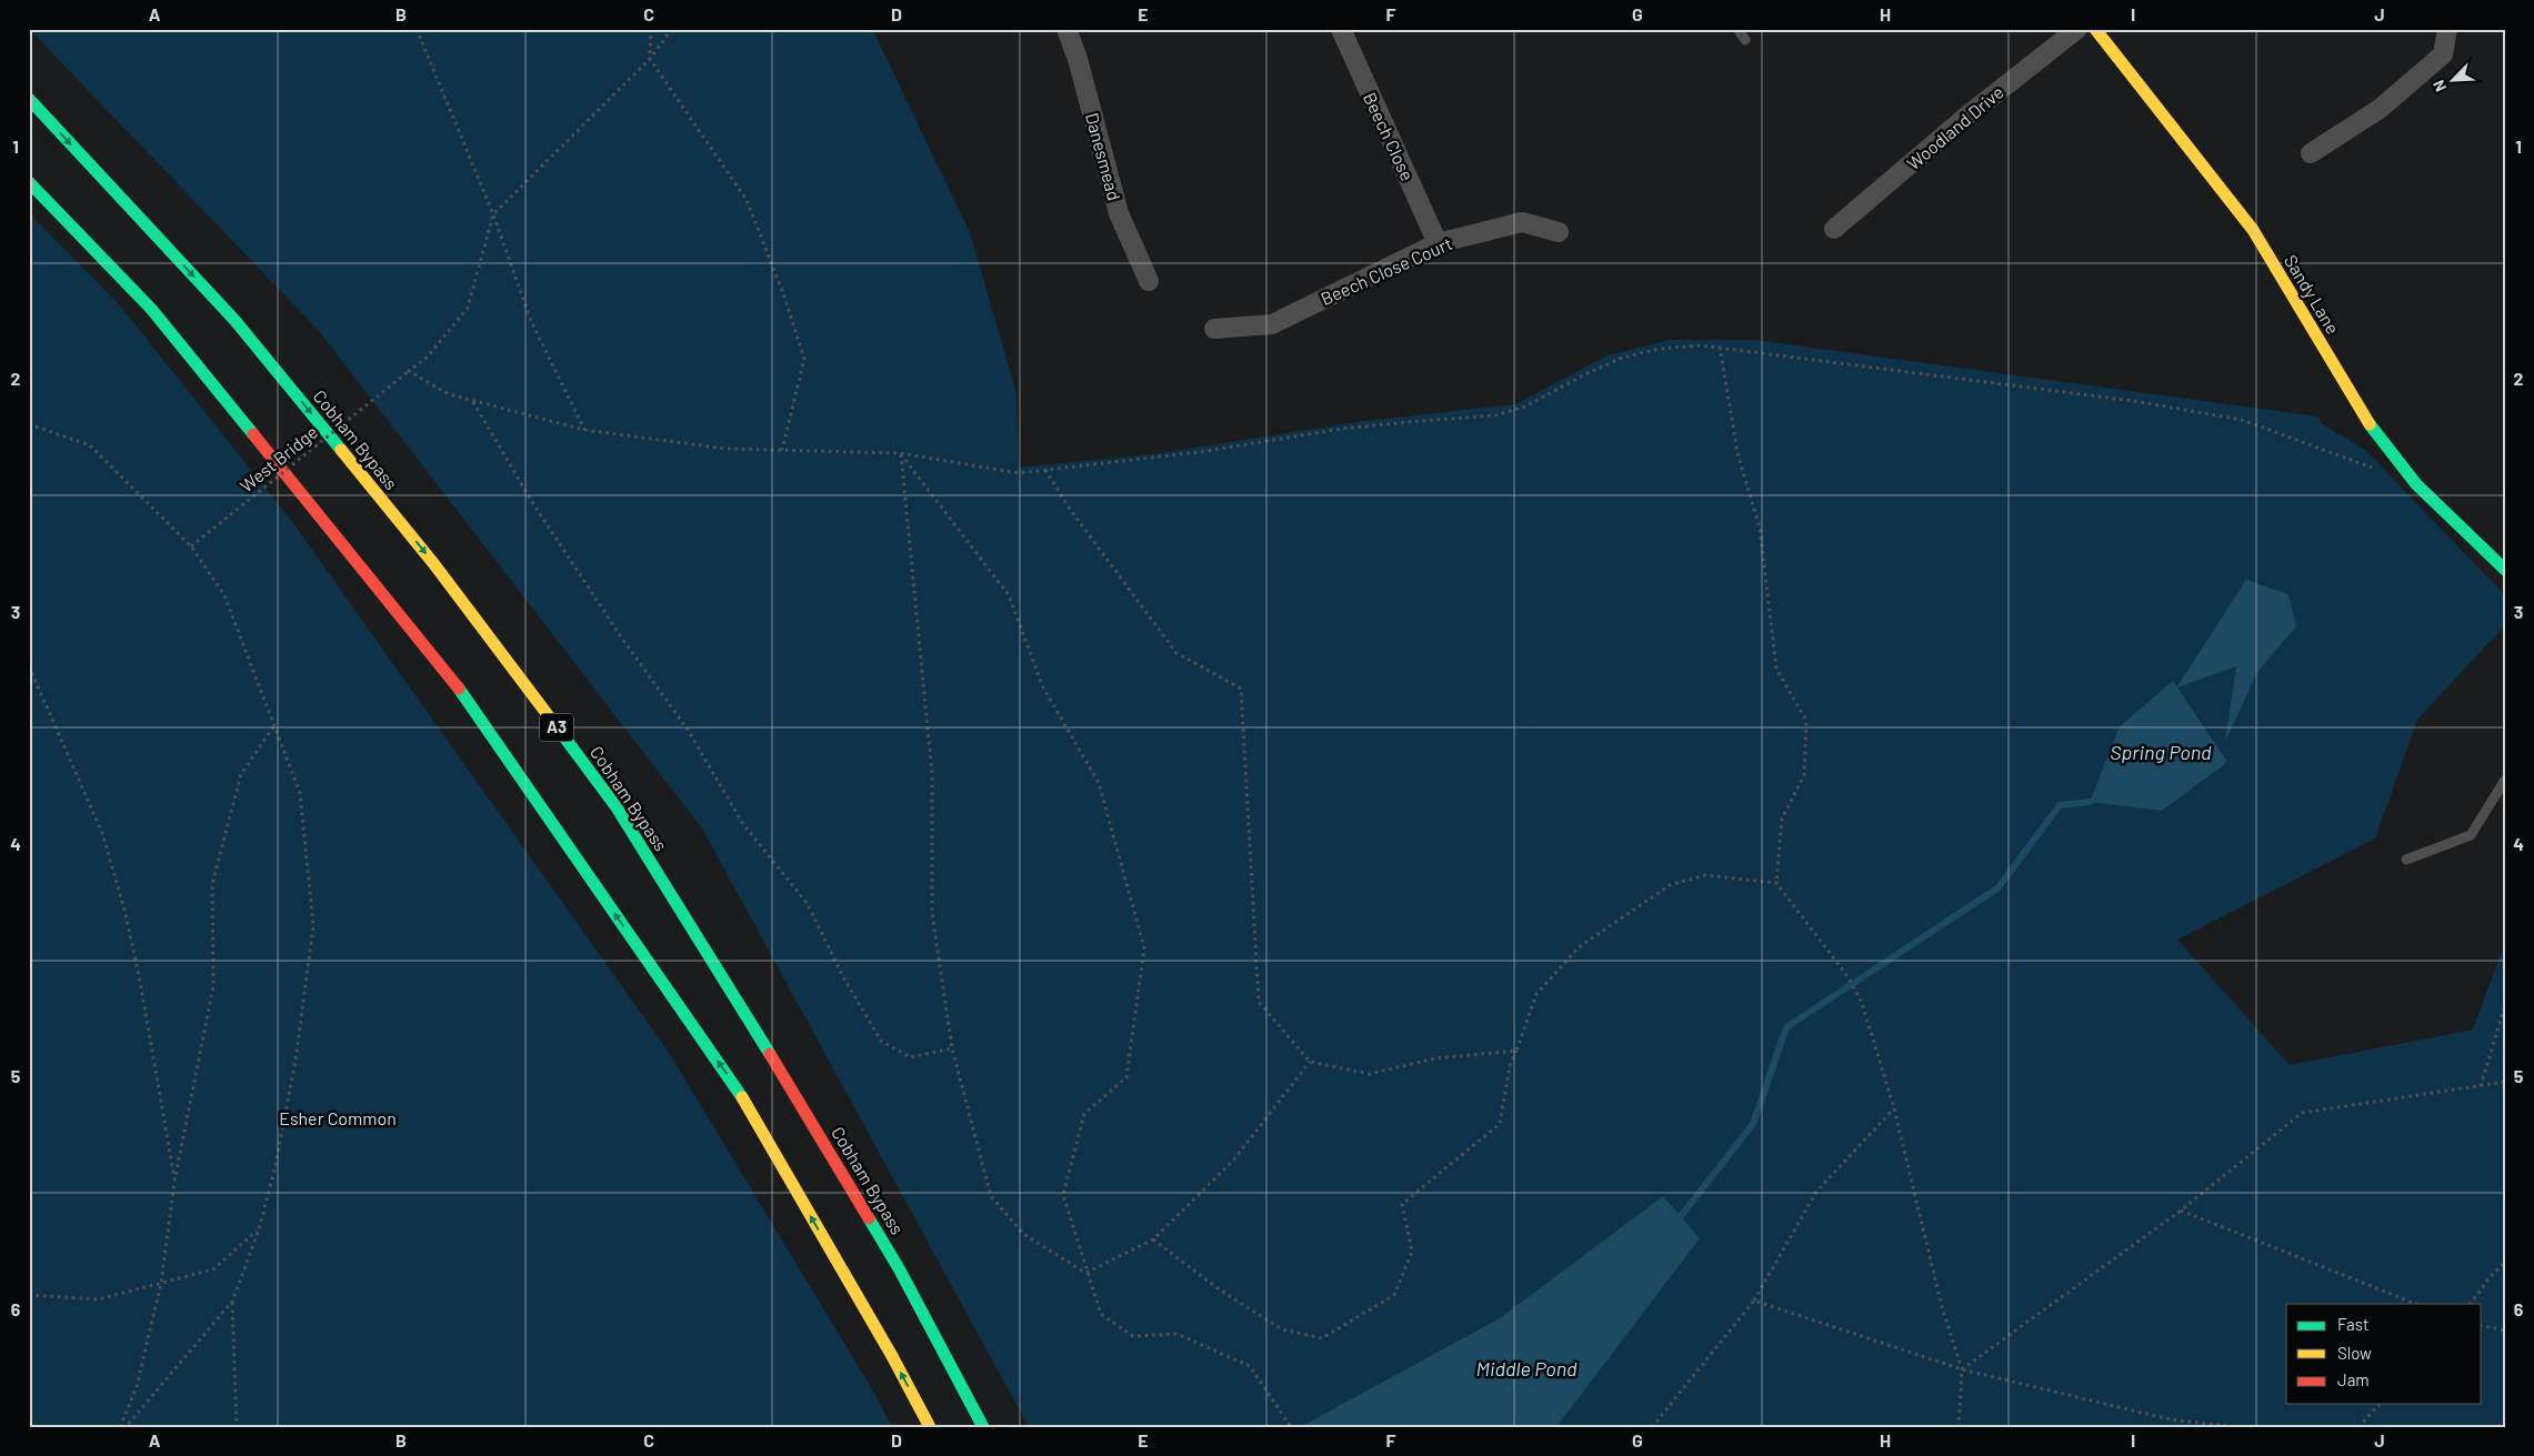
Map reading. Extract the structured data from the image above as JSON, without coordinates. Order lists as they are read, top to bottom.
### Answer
{
  "streets": {
    "main road": ["Sandy Lane", "Cobham Bypass", "A3"],
    "street": [
      "Woodland Drive",
      "Beech Close",
      "Danesmead",
      "Beech Close Court"
    ],
    "path": ["West Bridge"]
  },
  "crossings": [
    ["Beech Close", "Beech Close Court"]
  ],
  "water": ["Spring Pond", "Middle Pond"],
  "parks": ["Esher Common"],
  "legend": ["Fast", "Slow", "Jam"],
  "north": "bottom left",
  "grid": {
    "columns": [
      "A",
      "B",
      "C",
      "D",
      "E",
      "F",
      "G",
      "H",
      "I",
      "J"
    ],
    "rows": [
      "1",
      "2",
      "3",
      "4",
      "5",
      "6"
    ]
  }
}
